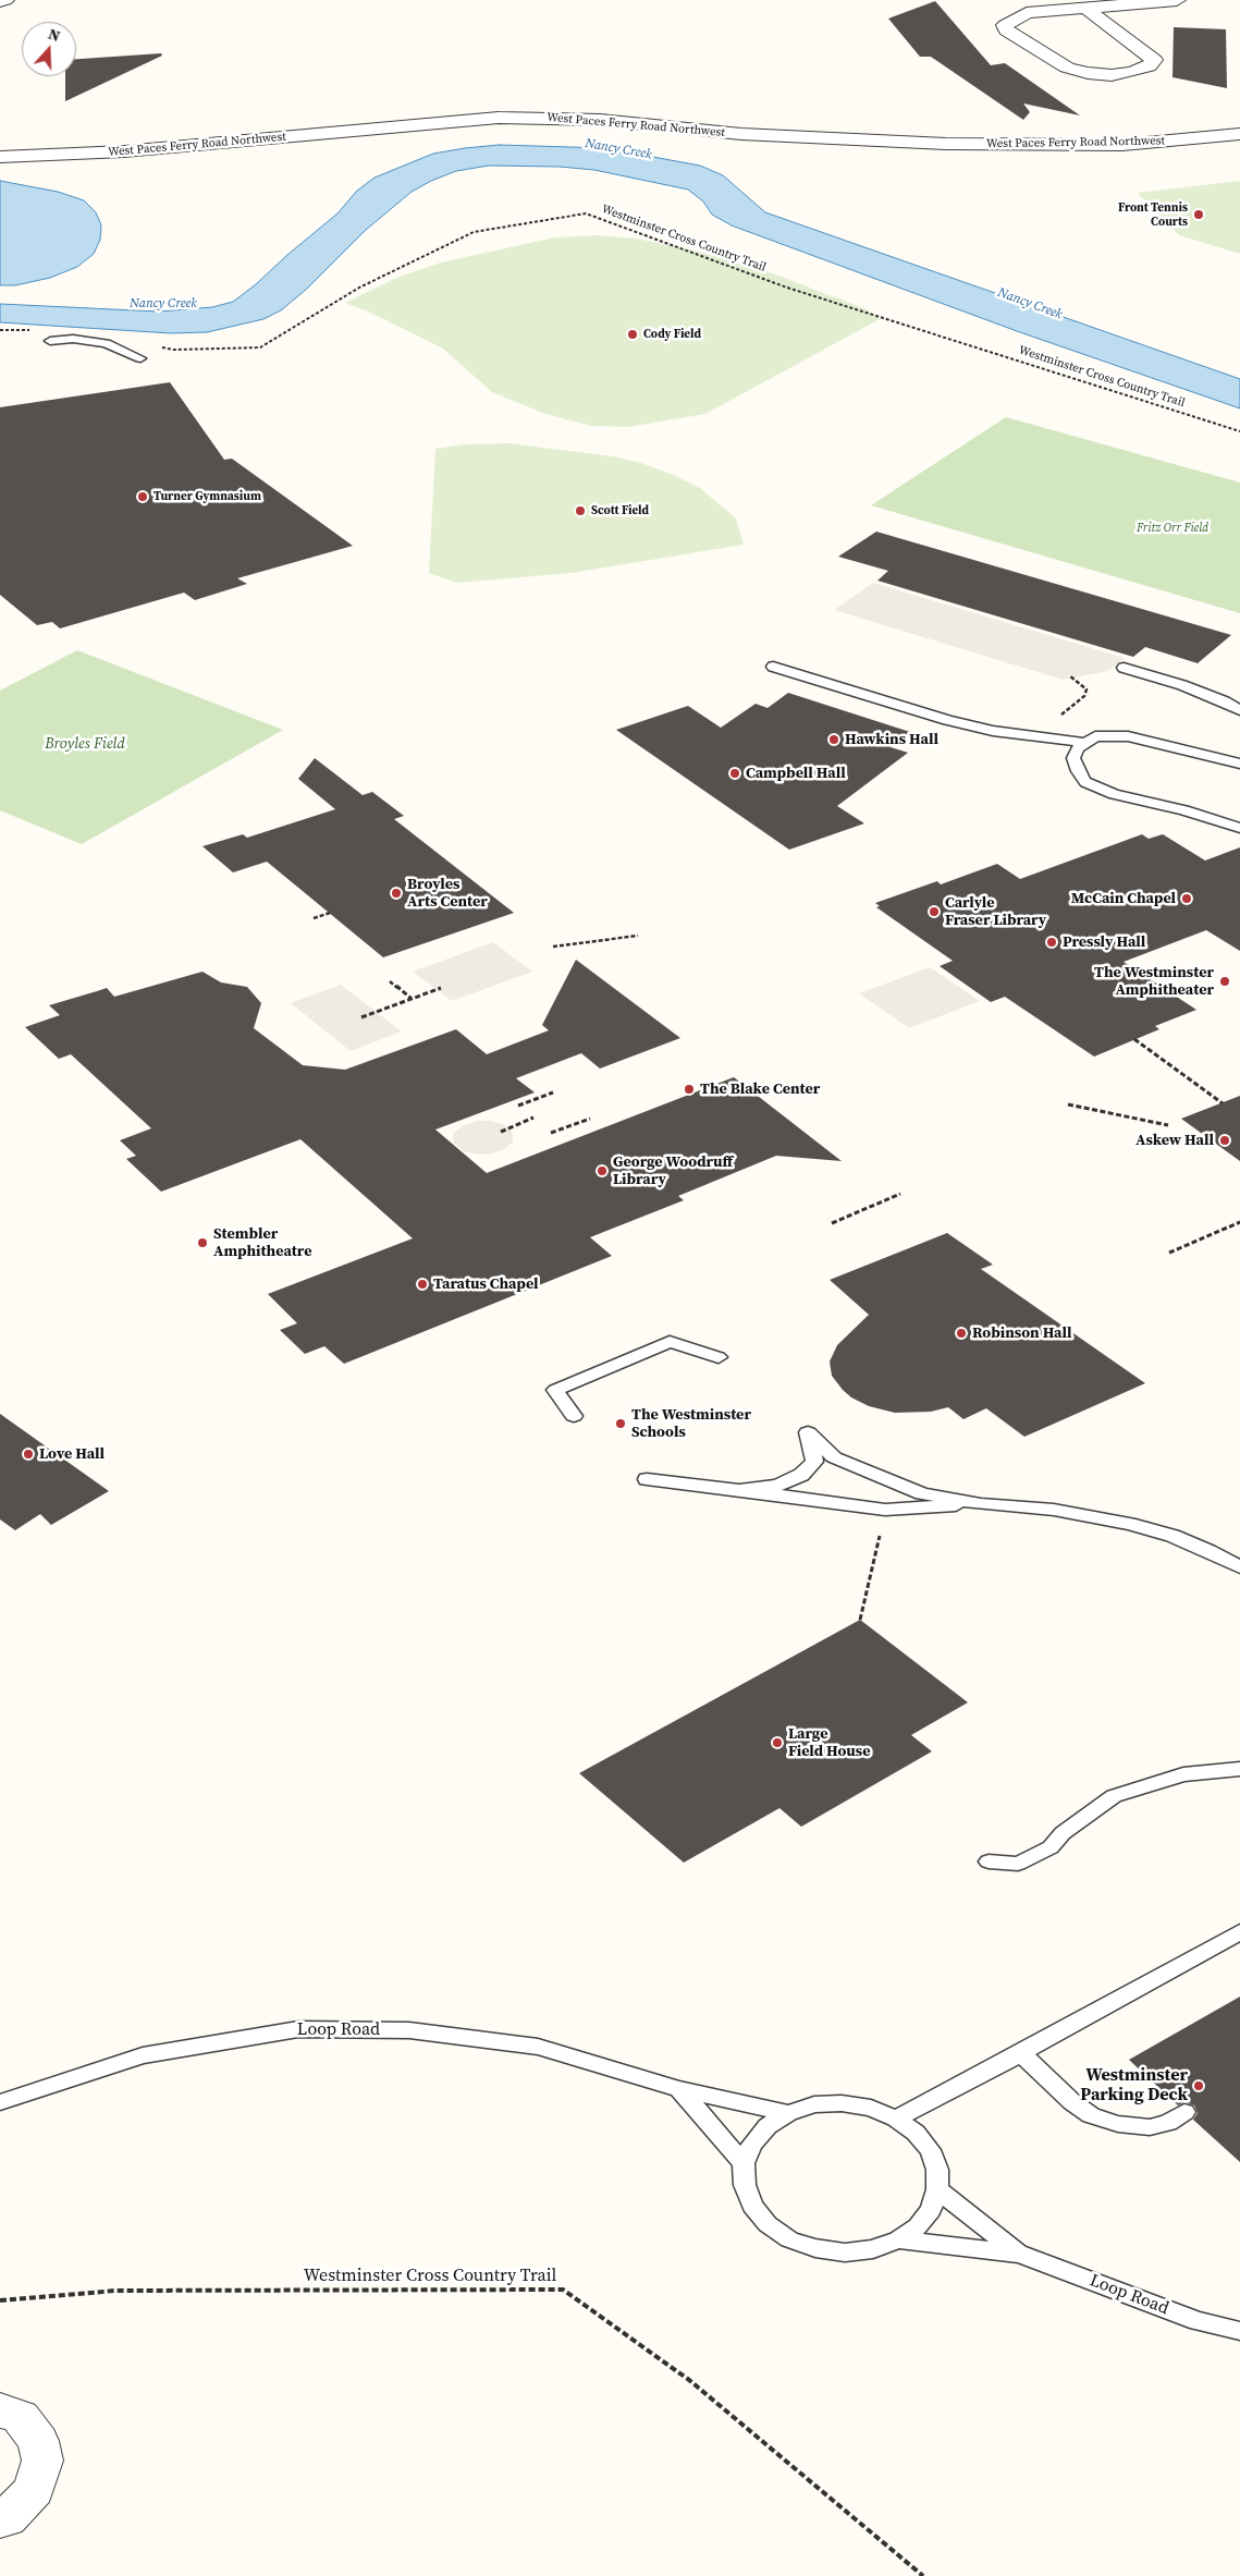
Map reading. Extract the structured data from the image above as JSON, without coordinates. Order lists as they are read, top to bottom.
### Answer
{
  "streets": {
    "street": ["West Paces Ferry Road Northwest"],
    "lane": ["Loop Road"],
    "path": ["Westminster Cross Country Trail"]
  },
  "water": ["Nancy Creek"],
  "parks": ["Fritz Orr Field", "Broyles Field"],
  "places": [
    "Front Tennis Courts",
    "Cody Field",
    "Turner Gymnasium",
    "Scott Field",
    "Hawkins Hall",
    "Campbell Hall",
    "Broyles Arts Center",
    "McCain Chapel",
    "Carlyle Fraser Library",
    "Pressly Hall",
    "The Westminster Amphitheater",
    "The Blake Center",
    "Askew Hall",
    "George Woodruff Library",
    "Stembler Amphitheatre",
    "Taratus Chapel",
    "Robinson Hall",
    "The Westminster Schools",
    "Love Hall",
    "Large Field House",
    "Westminster Parking Deck"
  ],
  "north": "top"
}
